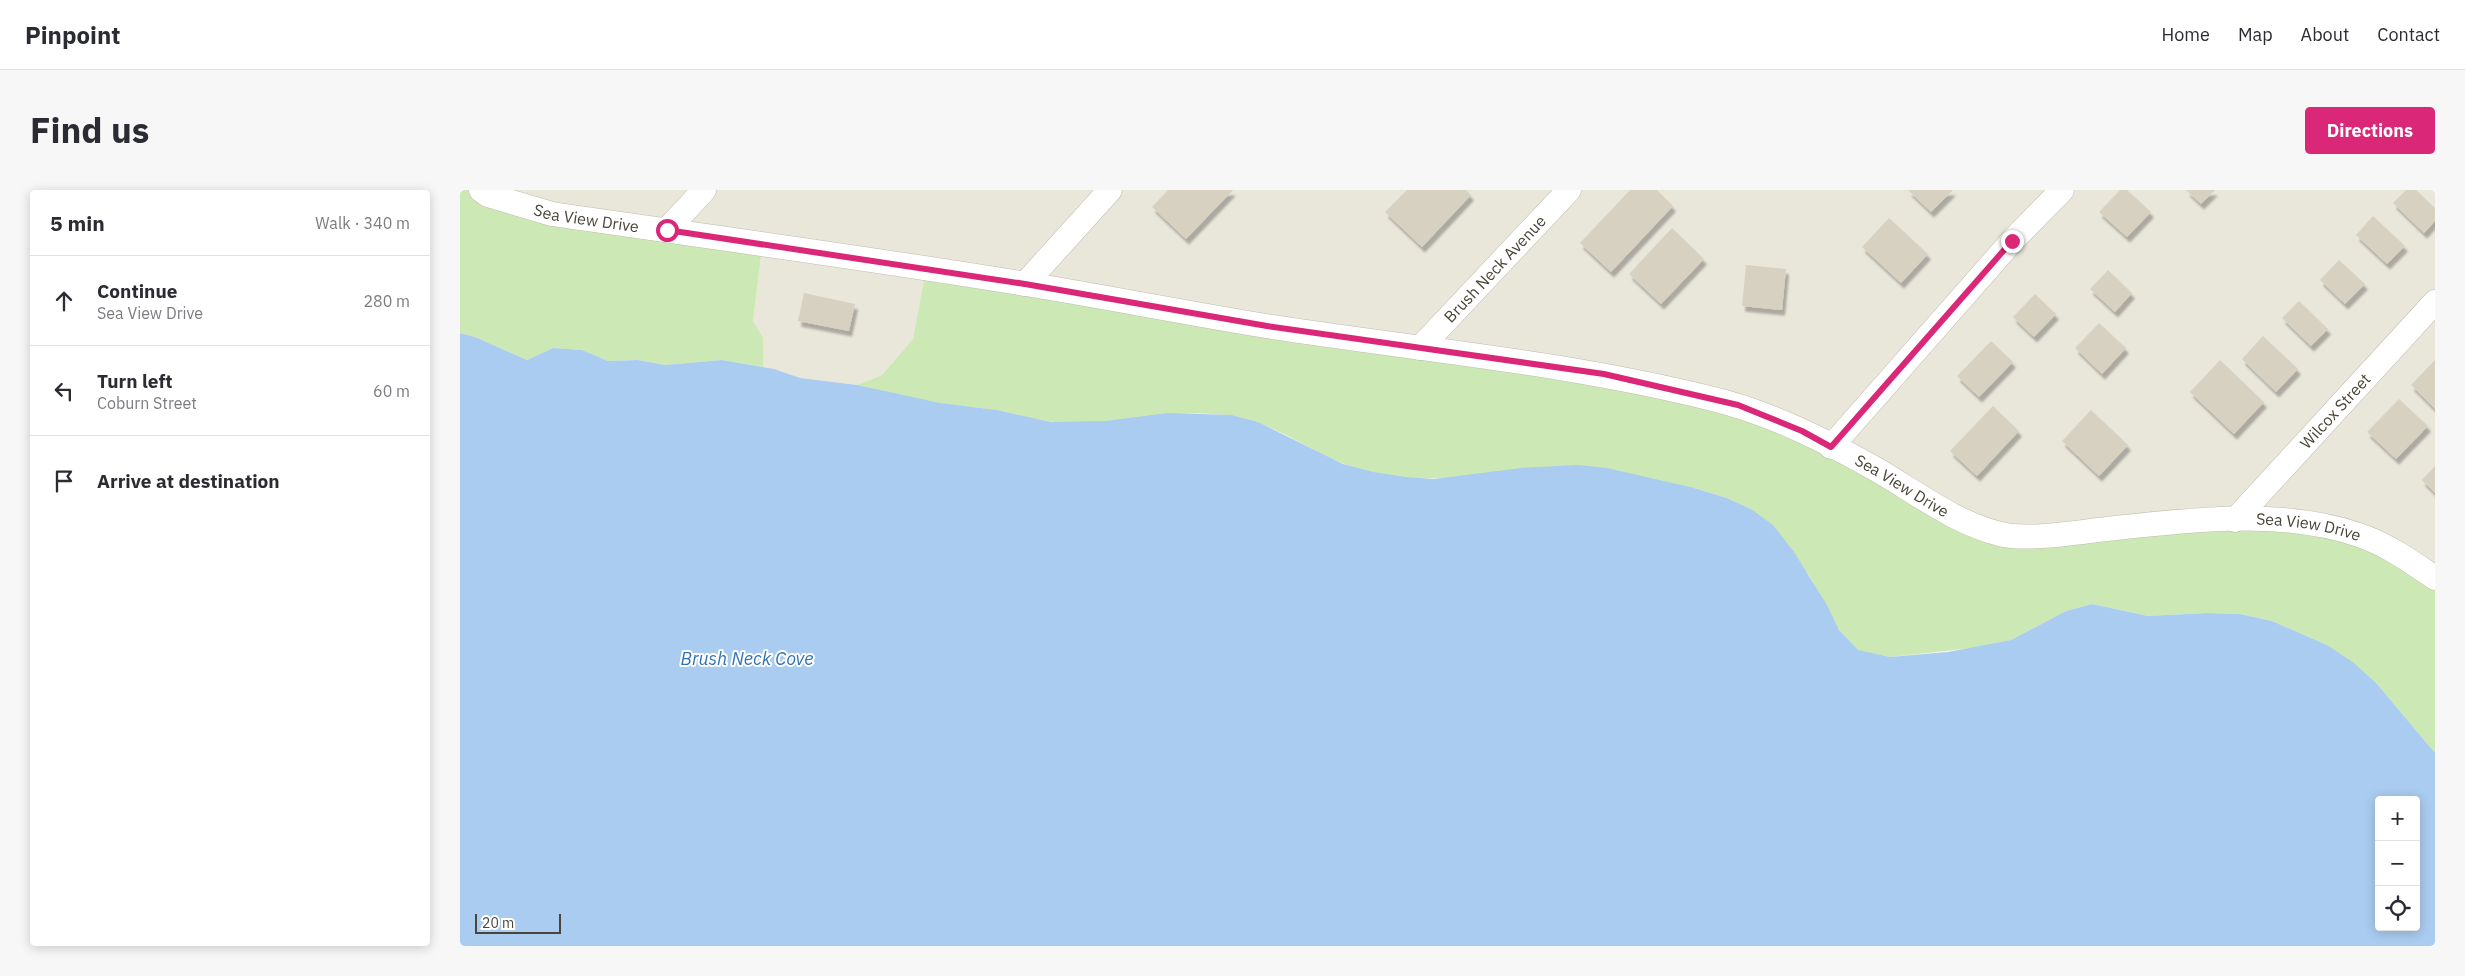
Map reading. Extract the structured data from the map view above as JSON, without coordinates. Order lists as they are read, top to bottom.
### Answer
{
  "streets": {
    "street": ["Sea View Drive", "Brush Neck Avenue", "Wilcox Street"]
  },
  "crossings": [
    ["Sea View Drive", "Brush Neck Avenue"],
    ["Sea View Drive", "Wilcox Street"]
  ],
  "water": ["Brush Neck Cove"],
  "scale_bar": "20 m",
  "page": {
    "header": "Pinpoint",
    "nav": [
      "Home",
      "Map",
      "About",
      "Contact"
    ],
    "title": "Find us",
    "buttons": "Directions",
    "heading": ["5 min", "Walk · 340 m"],
    "list": [
      ["Continue", "Sea View Drive", "280 m"],
      ["Turn left", "Coburn Street", "60 m"],
      "Arrive at destination"
    ],
    "map_buttons": ["+", "−"],
    "scale": "20 m"
  }
}
